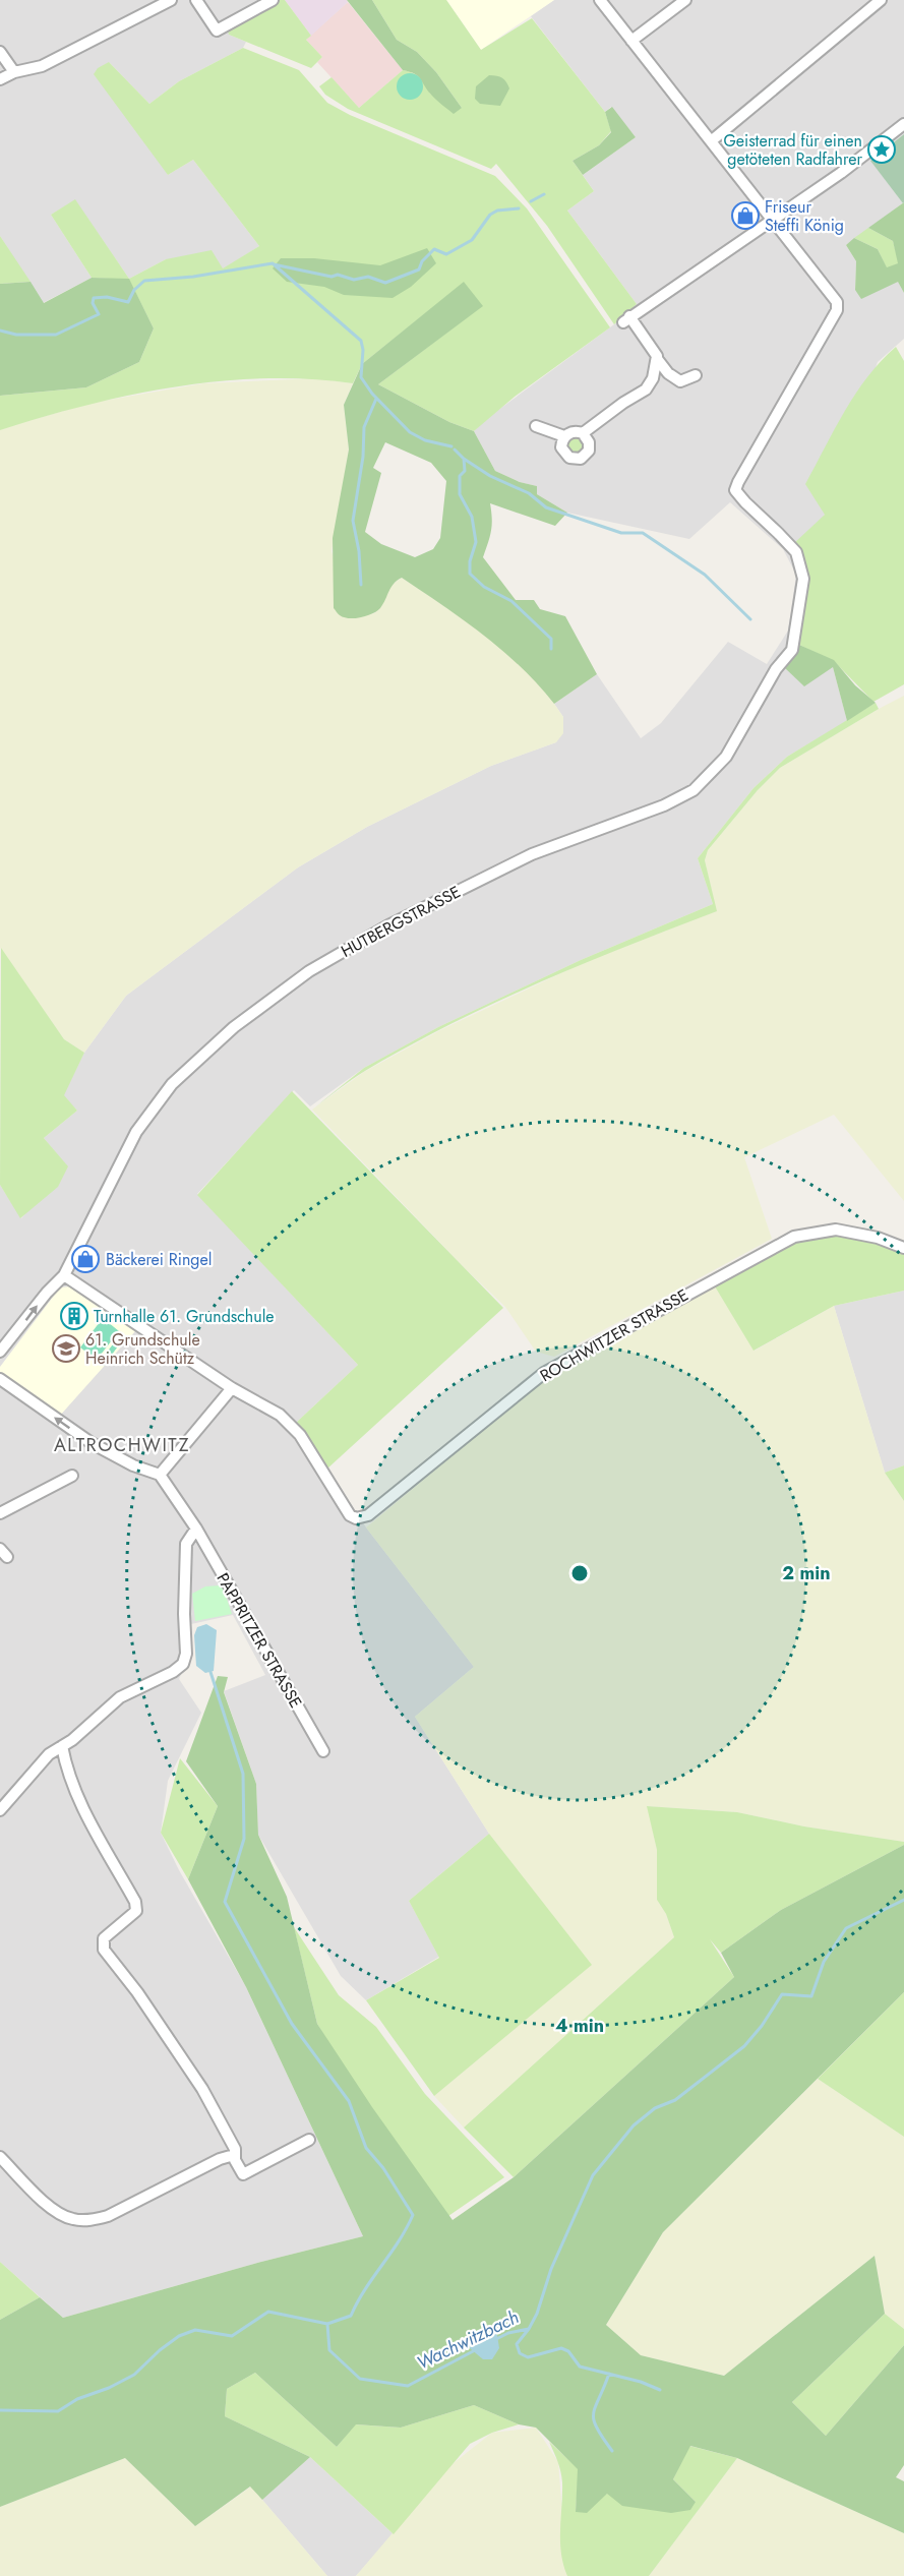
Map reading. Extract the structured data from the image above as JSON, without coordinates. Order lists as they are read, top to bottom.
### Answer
{
  "streets": {
    "street": ["HUTBERGSTRASSE", "ROCHWITZER STRASSE", "PAPPRITZER STRASSE"]
  },
  "districts": ["ALTROCHWITZ"],
  "water": ["Wachwitzbach"],
  "places": {
    "place": ["Geisterrad für einen getöteten Radfahrer"],
    "shop": ["Friseur Steffi König", "Bäckerei Ringel"],
    "building": ["Turnhalle 61. Grundschule"],
    "school or university": ["61. Grundschule Heinrich Schütz"]
  },
  "rings": ["2 min", "4 min"]
}
